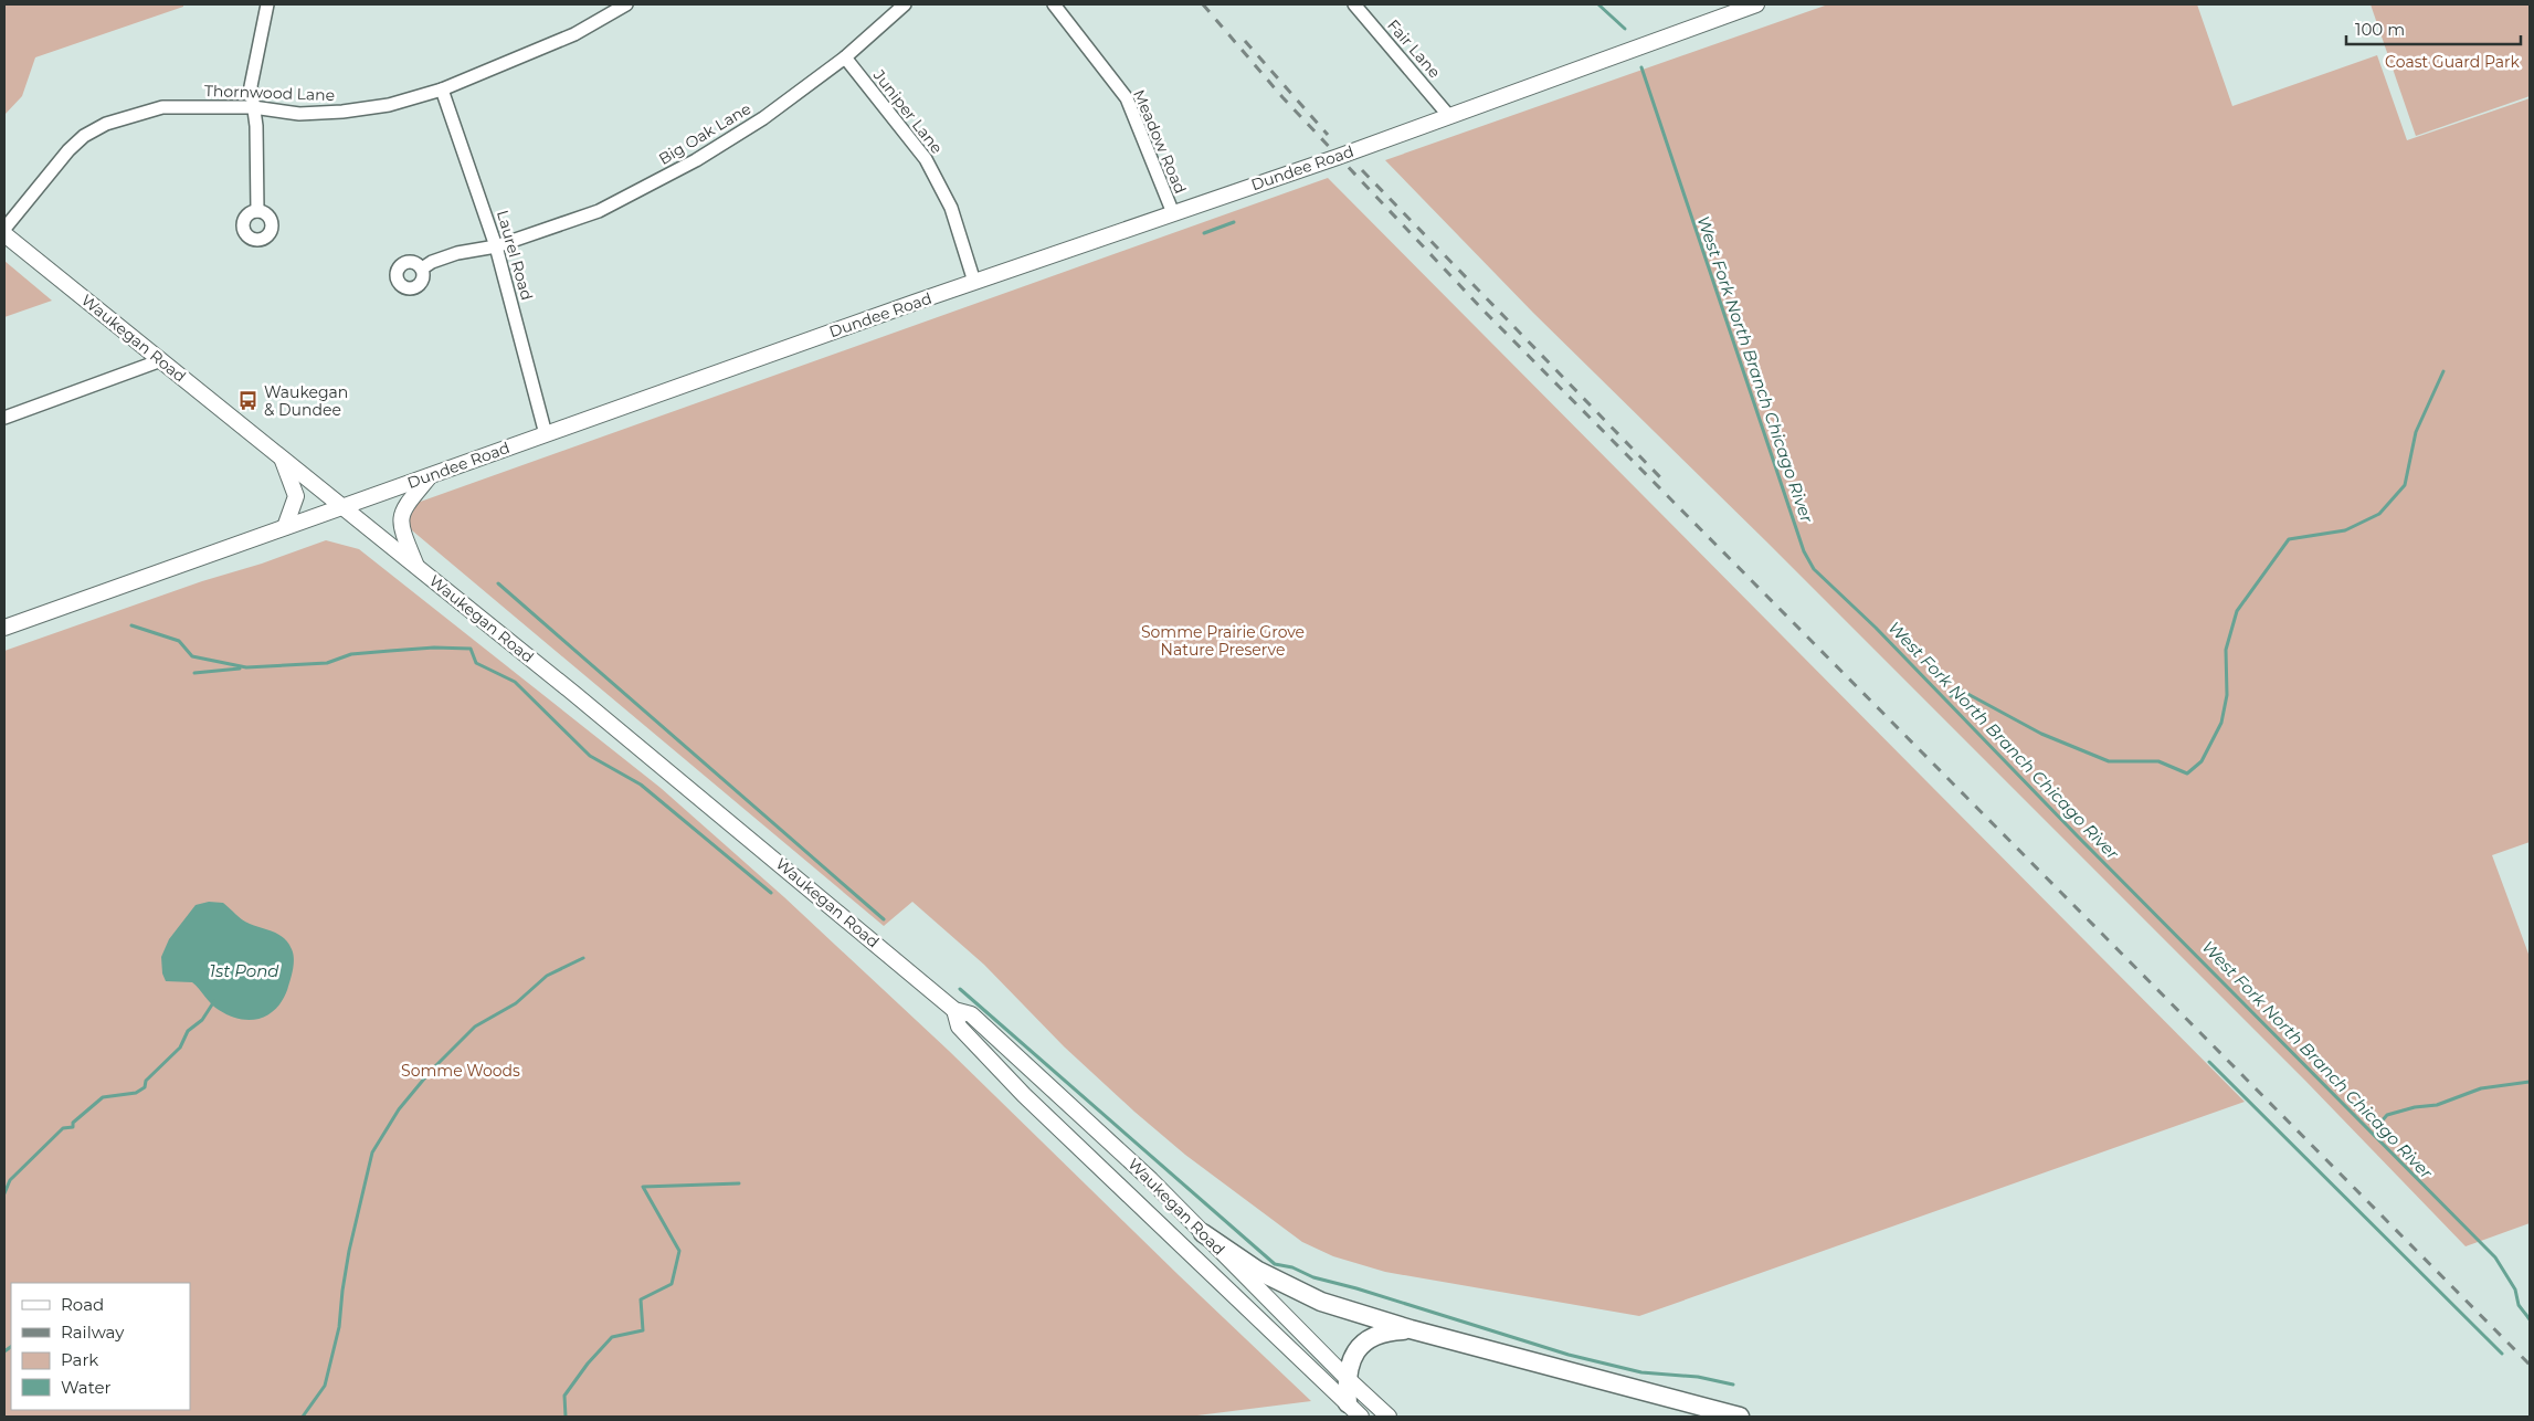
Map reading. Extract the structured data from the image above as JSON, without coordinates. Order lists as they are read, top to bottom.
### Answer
{
  "streets": {
    "main road": ["Dundee Road", "Waukegan Road"],
    "street": [
      "Fair Lane",
      "Thornwood Lane",
      "Juniper Lane",
      "Big Oak Lane",
      "Meadow Road",
      "Laurel Road"
    ]
  },
  "crossings": [
    ["Fair Lane", "Dundee Road"],
    ["Thornwood Lane", "Laurel Road"],
    ["Juniper Lane", "Big Oak Lane"],
    ["Juniper Lane", "Dundee Road"],
    ["Big Oak Lane", "Laurel Road"],
    ["Meadow Road", "Dundee Road"],
    ["Dundee Road", "Laurel Road"],
    ["Dundee Road", "Waukegan Road"]
  ],
  "water": ["West Fork North Branch Chicago River", "1st Pond"],
  "parks": ["Coast Guard Park", "Somme Prairie Grove Nature Preserve", "Somme Woods"],
  "places": {
    "bus stop": ["Waukegan & Dundee"]
  },
  "legend": [
    "Road",
    "Railway",
    "Park",
    "Water"
  ],
  "scale_bar": "100 m"
}
